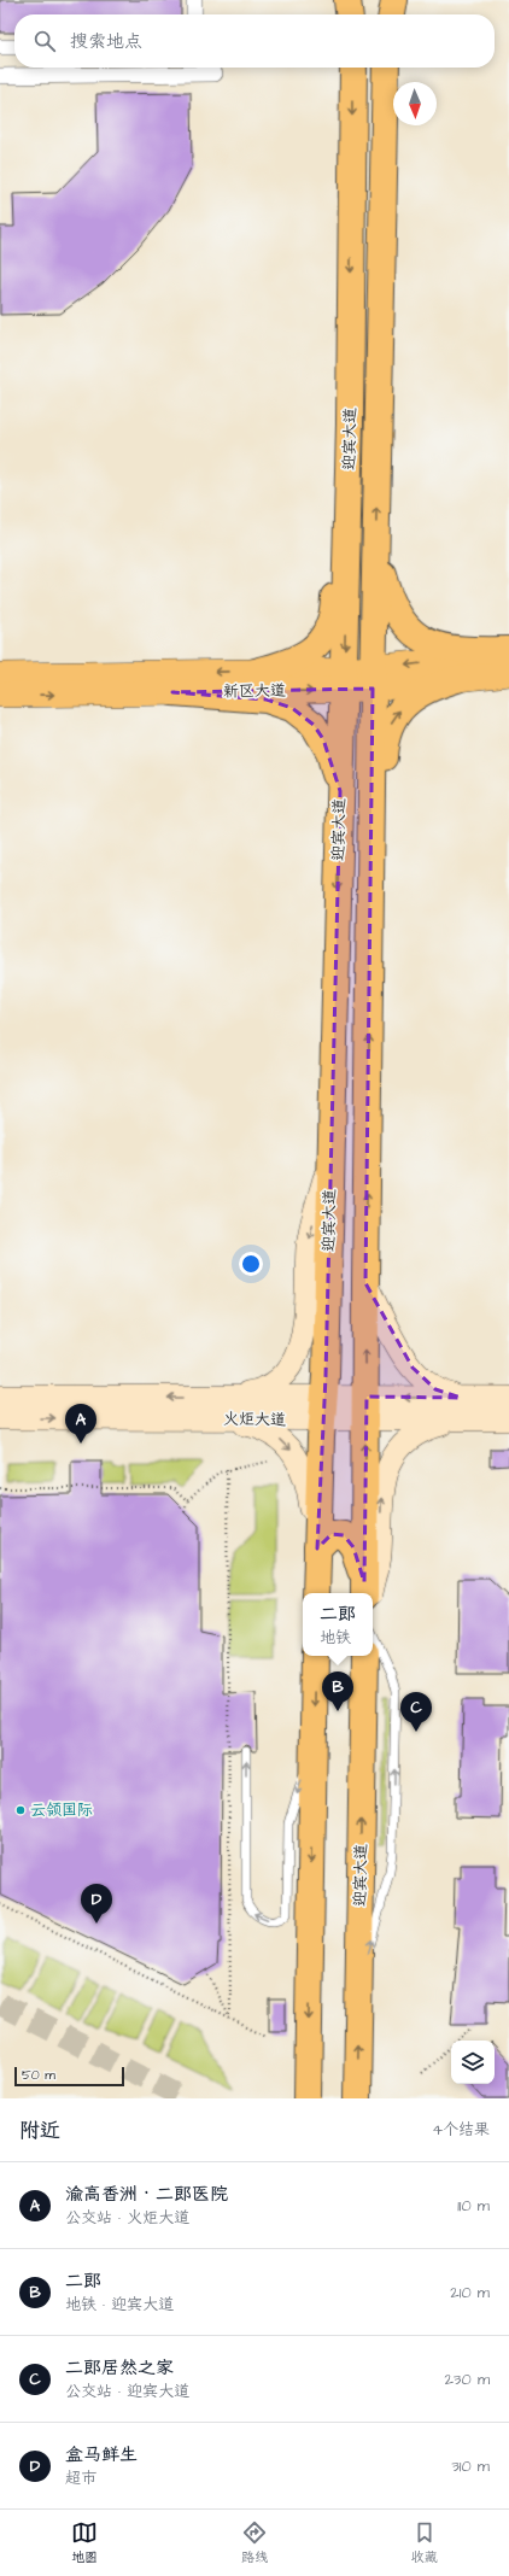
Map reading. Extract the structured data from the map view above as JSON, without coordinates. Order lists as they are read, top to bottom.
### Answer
{
  "streets": {
    "highway": ["迎宾大道"],
    "main road": ["新区大道", "火炬大道"]
  },
  "crossings": [
    ["迎宾大道", "新区大道"],
    ["迎宾大道", "火炬大道"]
  ],
  "places": ["云领国际"],
  "scale_bar": "50 m",
  "north": "bottom",
  "page": {
    "search": "搜索地点",
    "pins": [
      "A",
      "B",
      "C",
      "D"
    ],
    "popup": ["二郎", "地铁"],
    "scale": "50 m",
    "heading": ["附近", "4个结果"],
    "list": [
      {
        "mark": "A",
        "name": "渝高香洲‧二郎医院",
        "note": "公交站 · 火炬大道",
        "value": "110 m"
      },
      {
        "mark": "B",
        "name": "二郎",
        "note": "地铁 · 迎宾大道",
        "value": "210 m"
      },
      {
        "mark": "C",
        "name": "二郎居然之家",
        "note": "公交站 · 迎宾大道",
        "value": "230 m"
      },
      {
        "mark": "D",
        "name": "盒马鲜生",
        "note": "超市",
        "value": "310 m"
      }
    ],
    "nav": ["地图", "路线", "收藏"]
  }
}
